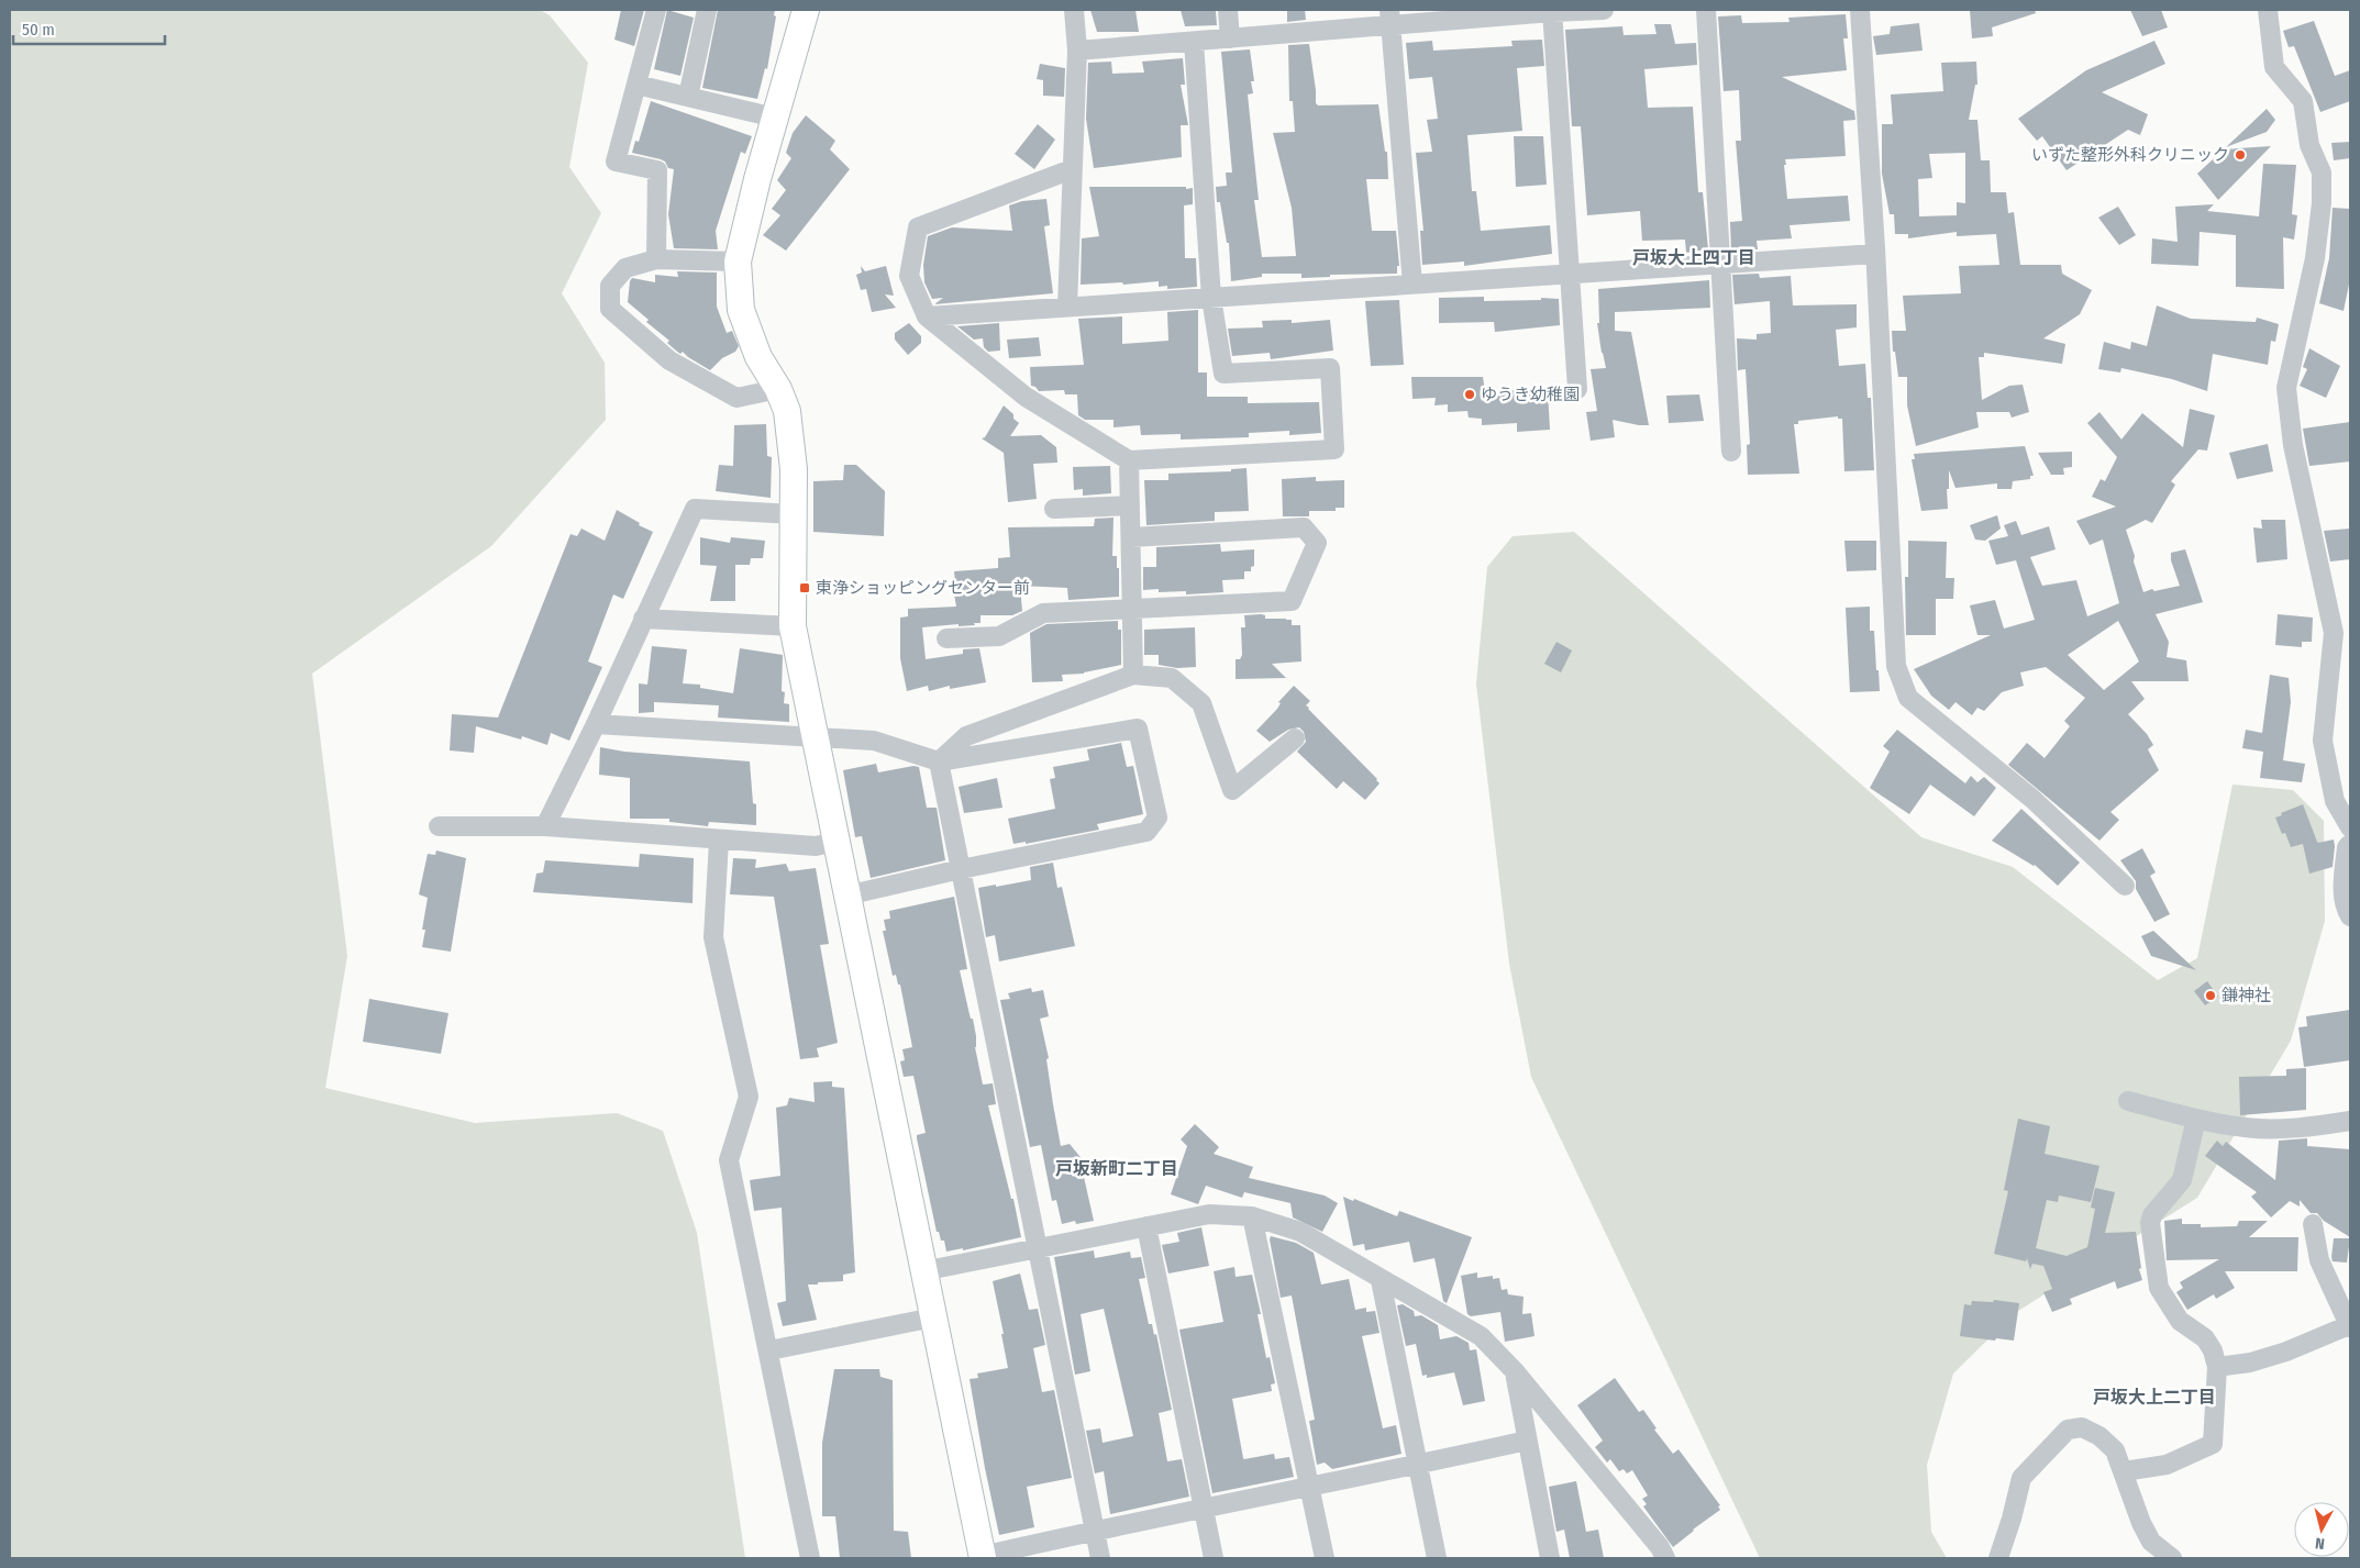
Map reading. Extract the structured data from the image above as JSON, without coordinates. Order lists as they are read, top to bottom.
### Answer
{
  "districts": ["戸坂大上四丁目", "戸坂新町二丁目", "戸坂大上二丁目"],
  "places": {
    "other": ["いずた整形外科クリニック", "ゆうき幼稚園", "鎌神社"],
    "transit": ["東浄ショッピングセンター前"]
  },
  "scale_bar": "50 m",
  "north": "bottom"
}
